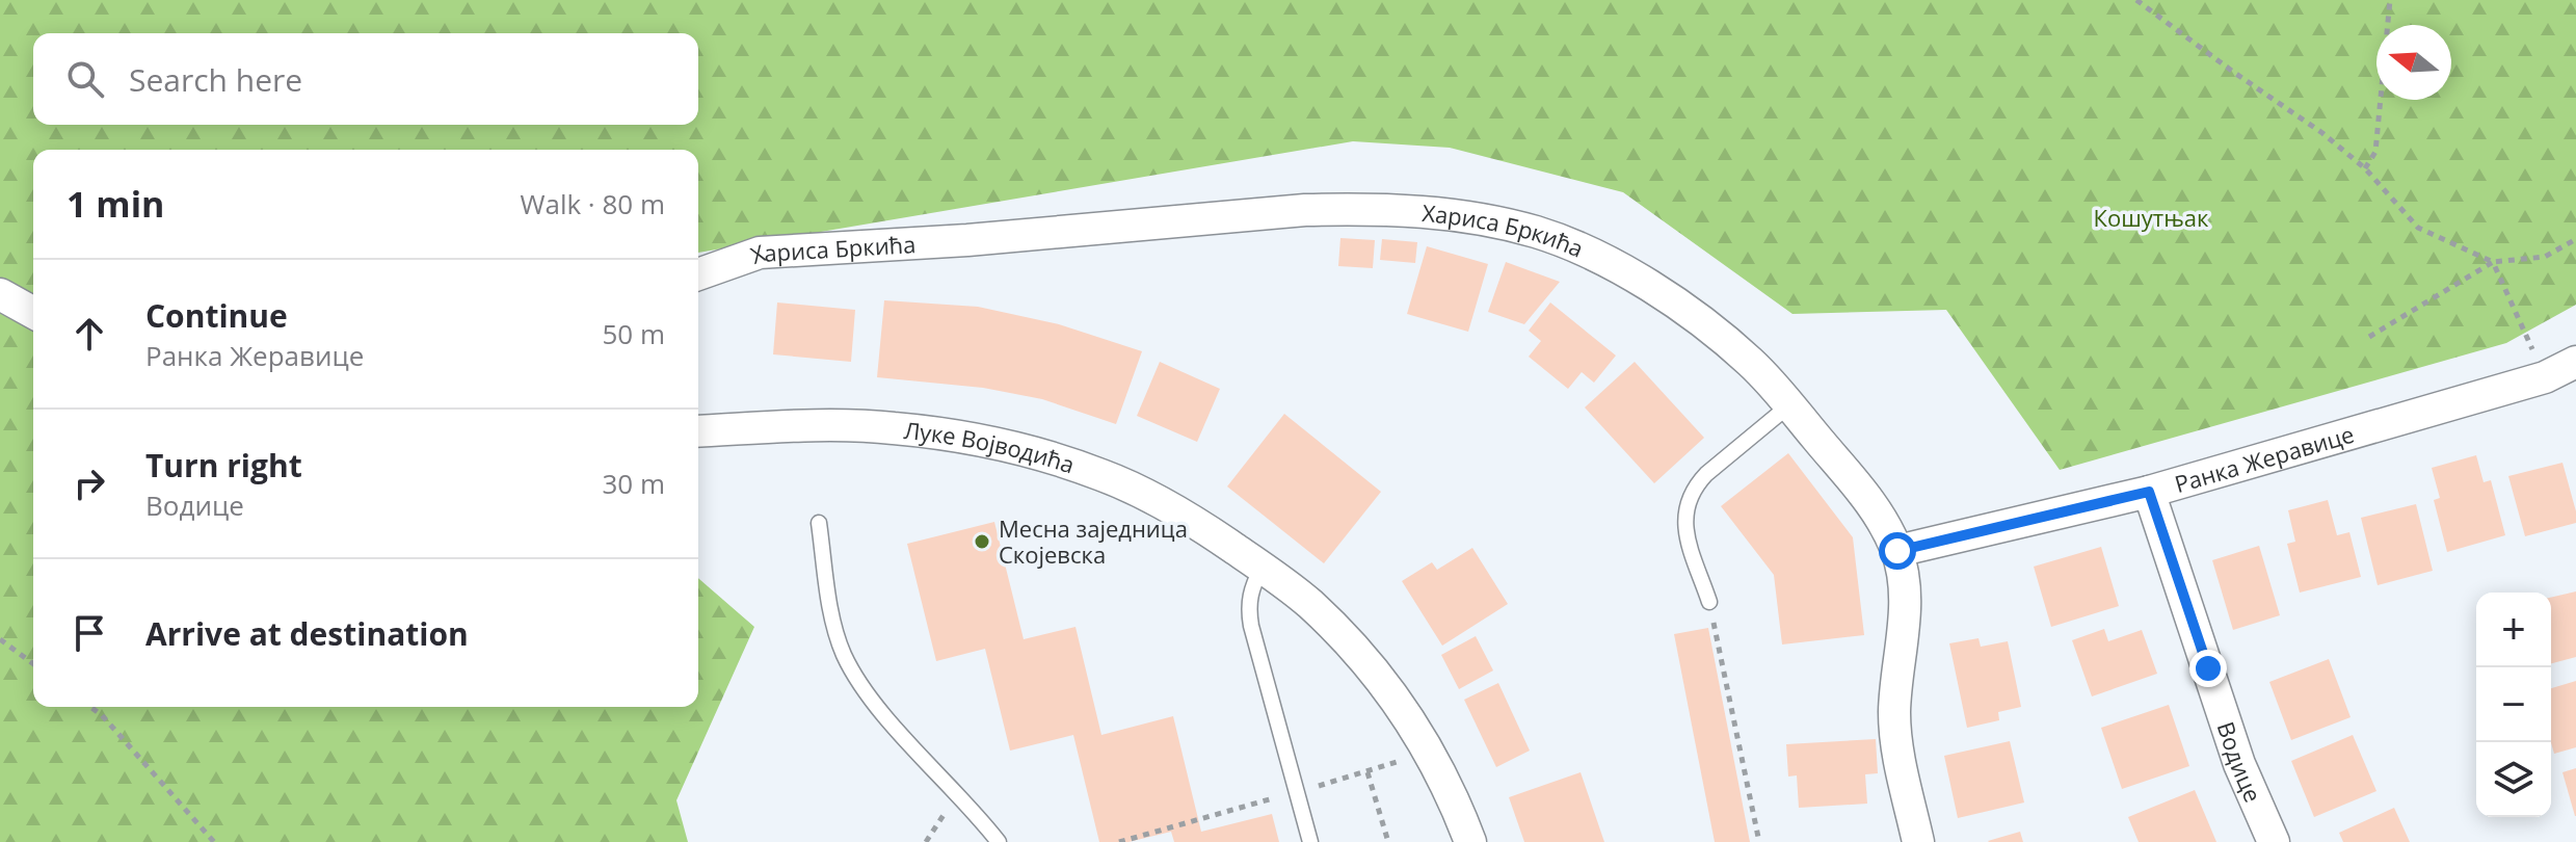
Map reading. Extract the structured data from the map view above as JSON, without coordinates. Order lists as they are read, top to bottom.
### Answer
{
  "streets": {
    "street": [
      "Хариса Бркића",
      "Луке Војводића",
      "Ранка Жеравице",
      "Водице"
    ]
  },
  "crossings": [
    ["Хариса Бркића", "Ранка Жеравице"],
    ["Ранка Жеравице", "Водице"]
  ],
  "parks": ["Кошутњак"],
  "places": ["Месна заједница Скојевска"],
  "north": "left",
  "page": {
    "search": "Search here",
    "heading": ["1 min", "Walk · 80 m"],
    "list": [
      ["Continue", "Ранка Жеравице", "50 m"],
      ["Turn right", "Водице", "30 m"],
      "Arrive at destination"
    ],
    "map_buttons": ["+", "−"]
  }
}
